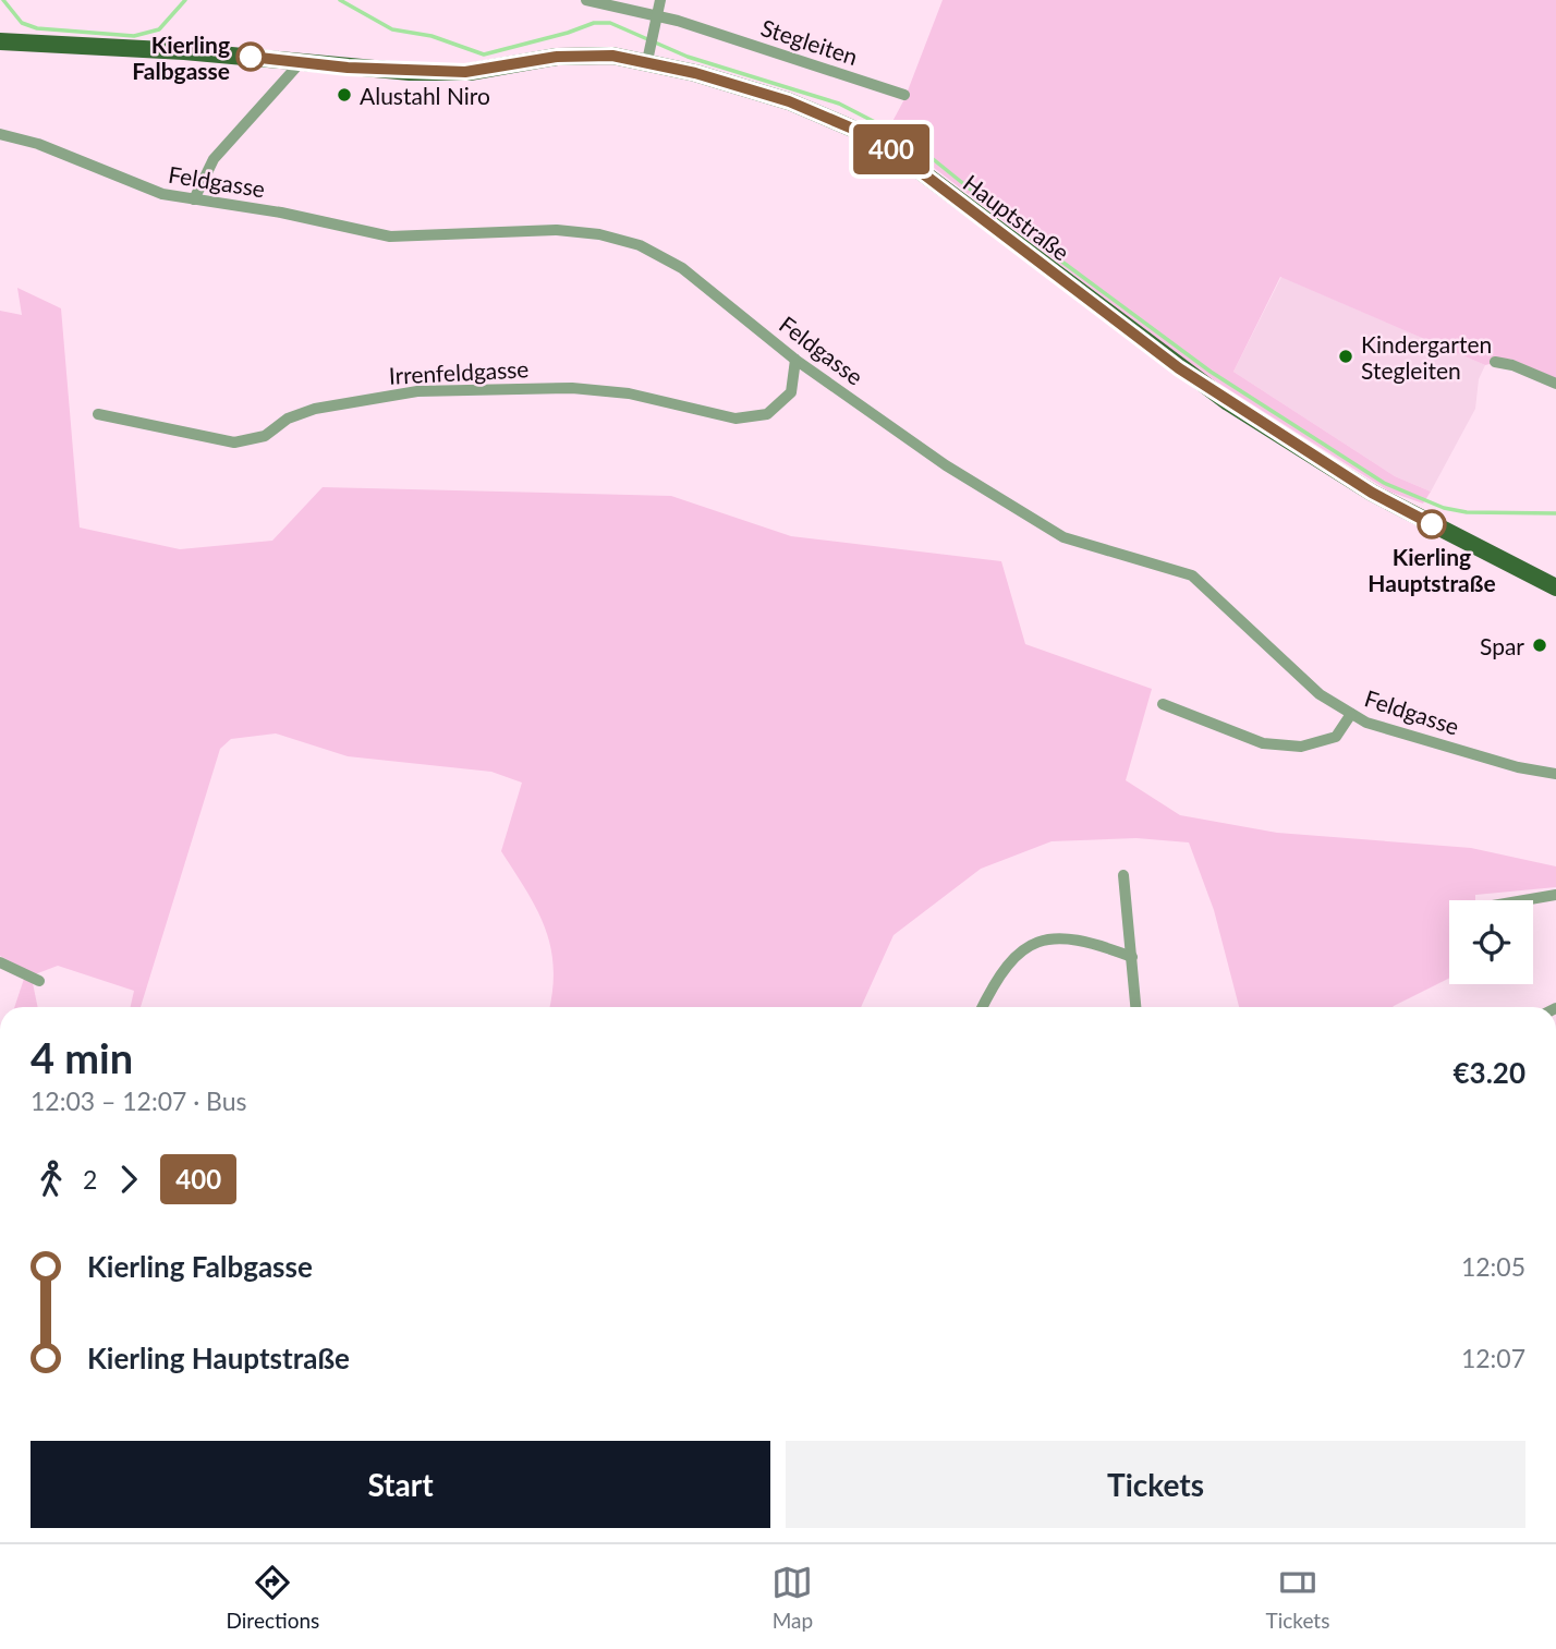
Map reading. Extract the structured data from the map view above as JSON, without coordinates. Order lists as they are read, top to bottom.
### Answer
{
  "streets": {
    "main road": ["Hauptstraße"],
    "street": ["Stegleiten", "Feldgasse", "Irrenfeldgasse"]
  },
  "crossings": [
    ["Feldgasse", "Irrenfeldgasse"]
  ],
  "places": [
    "Kierling Falbgasse",
    "Alustahl Niro",
    "Kindergarten Stegleiten",
    "Kierling Hauptstraße",
    "Spar"
  ],
  "lines": ["bus line 400"],
  "page": {
    "on_map": "400",
    "heading": ["4 min", "12:03 – 12:07 · Bus", "€3.20"],
    "legs": ["2", "400"],
    "list": [
      {
        "name": "Kierling Falbgasse",
        "value": "12:05"
      },
      {
        "name": "Kierling Hauptstraße",
        "value": "12:07"
      }
    ],
    "buttons": ["Start", "Tickets"],
    "tabs": ["Directions", "Map", "Tickets"]
  }
}
